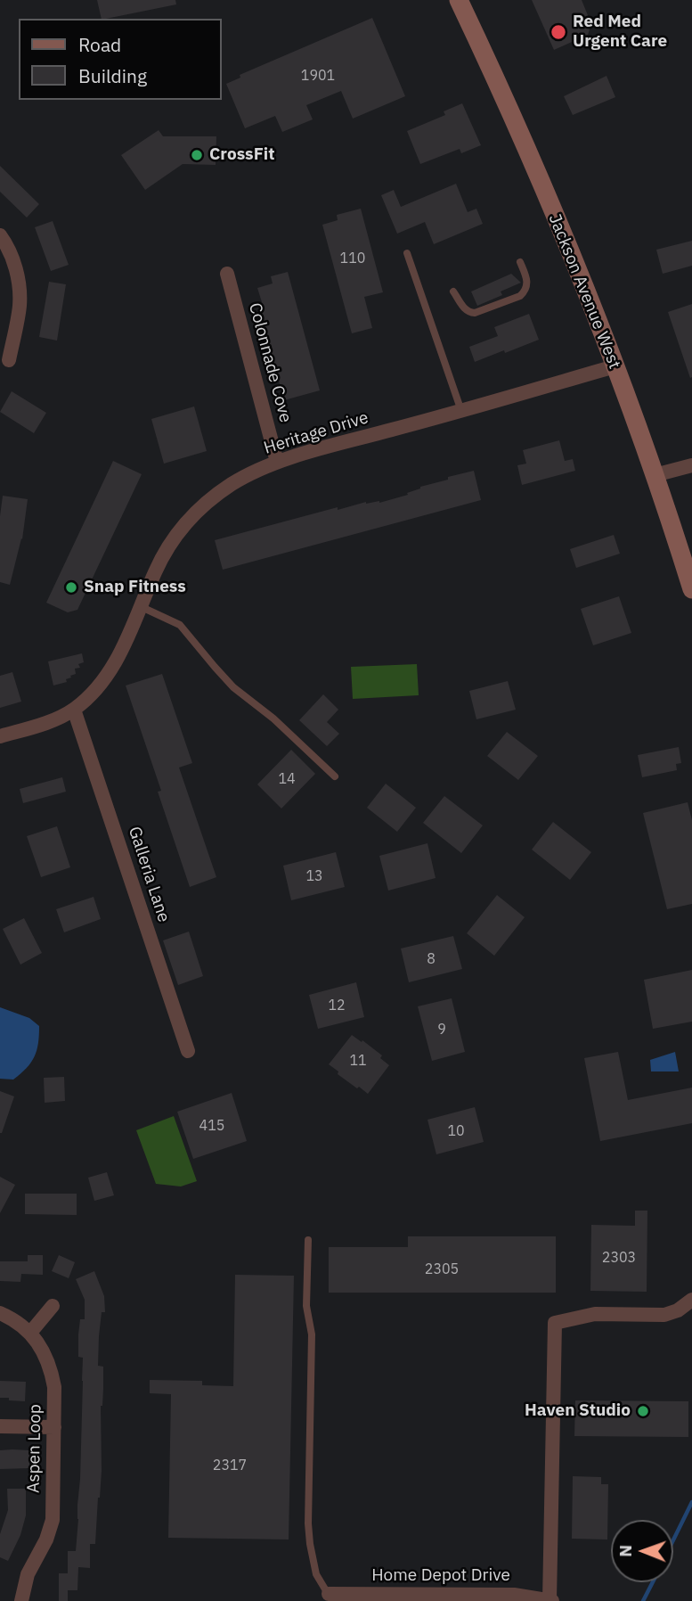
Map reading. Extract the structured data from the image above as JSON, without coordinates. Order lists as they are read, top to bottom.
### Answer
{
  "streets": {
    "main road": ["Jackson Avenue West"],
    "street": [
      "Colonnade Cove",
      "Heritage Drive",
      "Galleria Lane",
      "Aspen Loop",
      "Home Depot Drive"
    ]
  },
  "crossings": [
    ["Jackson Avenue West", "Heritage Drive"],
    ["Colonnade Cove", "Heritage Drive"],
    ["Heritage Drive", "Galleria Lane"]
  ],
  "places": [
    "Red Med Urgent Care",
    "CrossFit",
    "Snap Fitness",
    "Haven Studio"
  ],
  "house_numbers": [
    "1901",
    "110",
    "14",
    "13",
    "8",
    "12",
    "9",
    "11",
    "415",
    "10",
    "2303",
    "2305",
    "2317"
  ],
  "legend": ["Road", "Building"],
  "north": "left"
}
